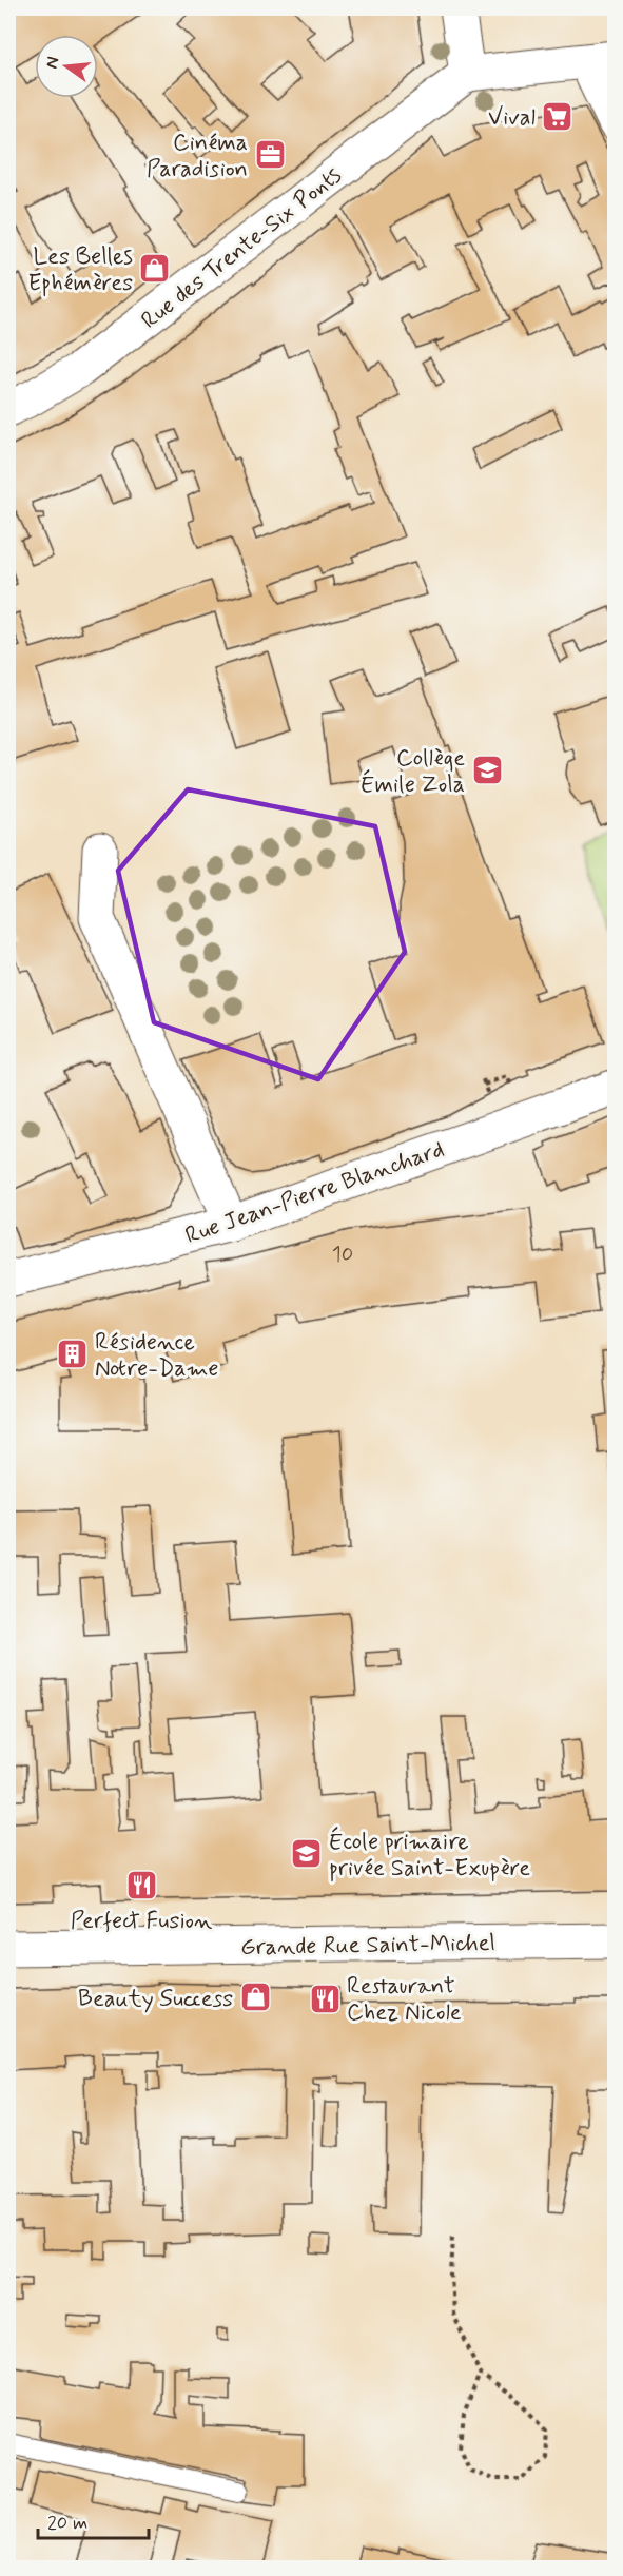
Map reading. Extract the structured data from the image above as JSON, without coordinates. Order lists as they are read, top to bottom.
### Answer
{
  "streets": {
    "street": ["Rue des Trente-Six Ponts", "Rue Jean-Pierre Blanchard", "Grande Rue Saint-Michel"]
  },
  "places": {
    "supermarket": ["Vival"],
    "office": ["Cinéma Paradision"],
    "shop": ["Les Belles Ephémères", "Beauty Success"],
    "school or university": ["Collège Émile Zola", "École primaire privée Saint-Exupère"],
    "building": ["Résidence Notre-Dame"],
    "restaurant": ["Perfect Fusion", "Restaurant Chez Nicole"]
  },
  "house_numbers": ["10"],
  "scale_bar": "20 m",
  "north": "left"
}
